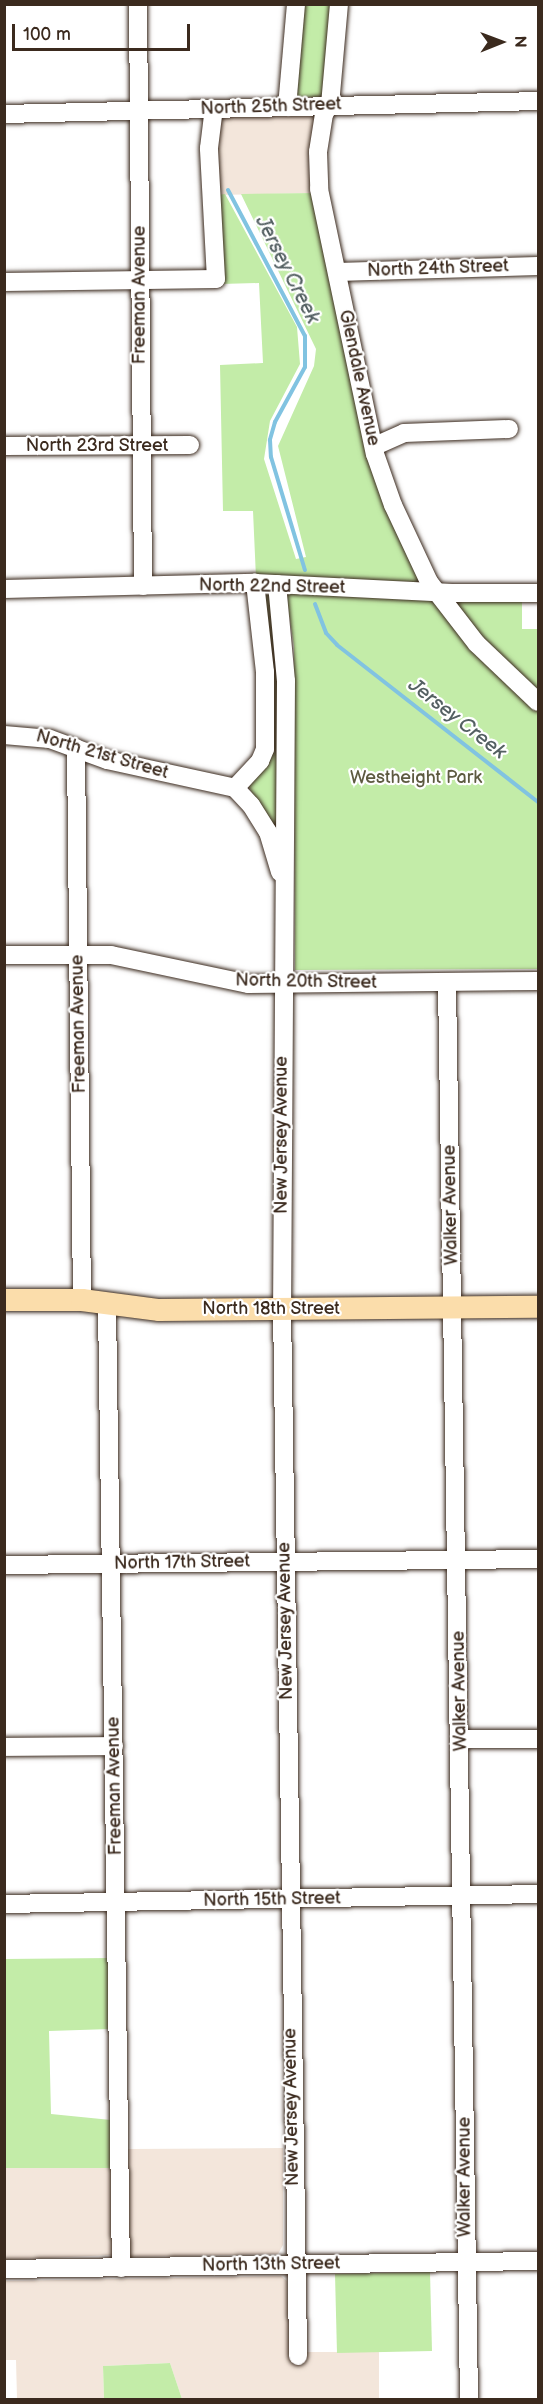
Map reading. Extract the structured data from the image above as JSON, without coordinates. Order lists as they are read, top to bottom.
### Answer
{
  "streets": {
    "main road": ["North 18th Street"],
    "street": [
      "North 25th Street",
      "North 24th Street",
      "Freeman Avenue",
      "Glendale Avenue",
      "North 23rd Street",
      "North 22nd Street",
      "North 21st Street",
      "North 20th Street",
      "New Jersey Avenue",
      "Walker Avenue",
      "North 17th Street",
      "North 15th Street",
      "North 13th Street"
    ]
  },
  "crossings": [
    ["North 25th Street", "Freeman Avenue"],
    ["North 25th Street", "Glendale Avenue"],
    ["North 24th Street", "Glendale Avenue"],
    ["Freeman Avenue", "North 23rd Street"],
    ["Freeman Avenue", "North 22nd Street"],
    ["Freeman Avenue", "North 21st Street"],
    ["Freeman Avenue", "North 20th Street"],
    ["Freeman Avenue", "North 18th Street"],
    ["Freeman Avenue", "North 17th Street"],
    ["Freeman Avenue", "North 15th Street"],
    ["Freeman Avenue", "North 13th Street"],
    ["Glendale Avenue", "North 22nd Street"],
    ["North 22nd Street", "New Jersey Avenue"],
    ["North 21st Street", "New Jersey Avenue"],
    ["North 20th Street", "New Jersey Avenue"],
    ["North 20th Street", "Walker Avenue"],
    ["New Jersey Avenue", "North 18th Street"],
    ["New Jersey Avenue", "North 17th Street"],
    ["New Jersey Avenue", "North 15th Street"],
    ["New Jersey Avenue", "North 13th Street"],
    ["Walker Avenue", "North 18th Street"],
    ["Walker Avenue", "North 17th Street"],
    ["Walker Avenue", "North 15th Street"],
    ["Walker Avenue", "North 13th Street"]
  ],
  "water": ["Jersey Creek"],
  "parks": ["Westheight Park"],
  "scale_bar": "100 m",
  "north": "right"
}
